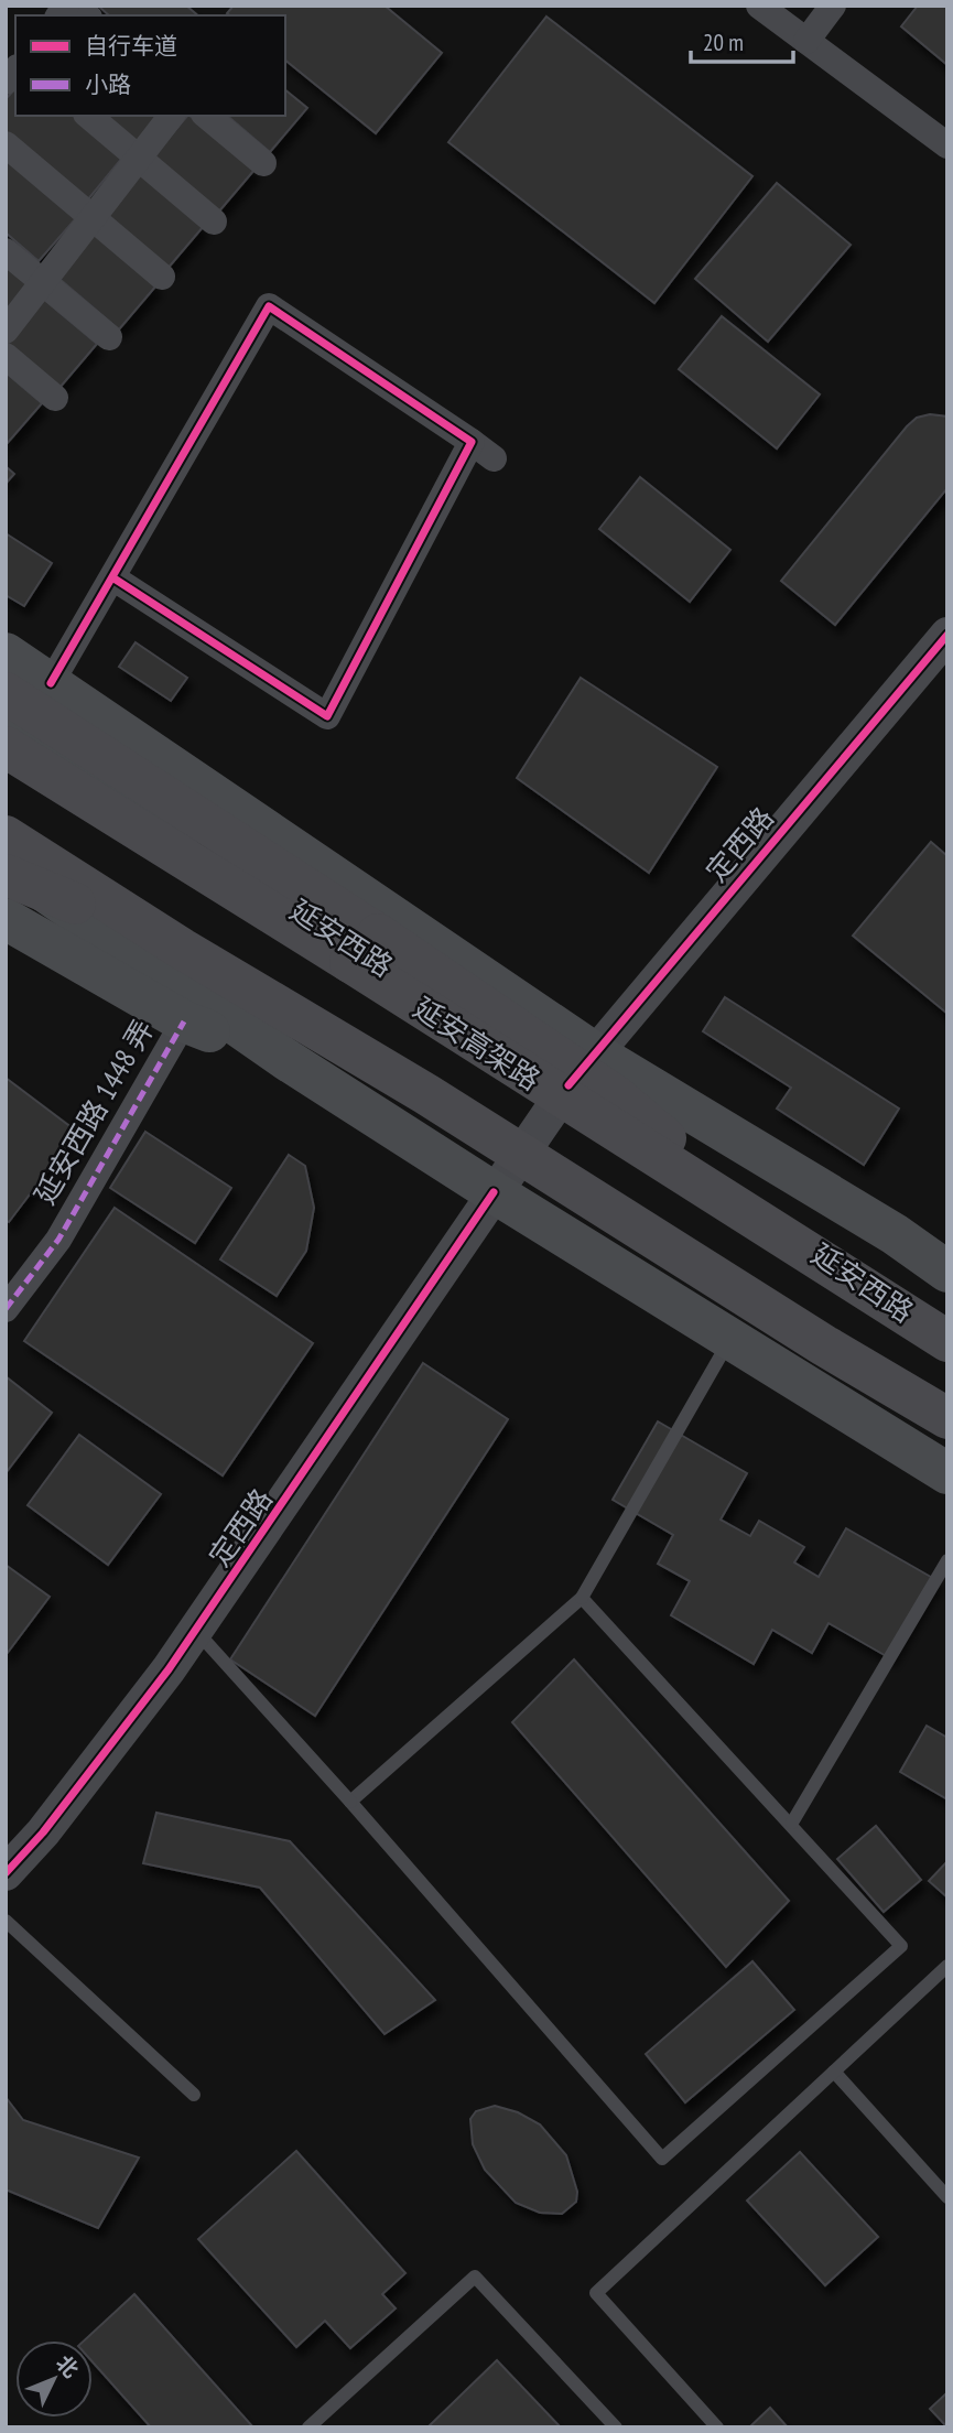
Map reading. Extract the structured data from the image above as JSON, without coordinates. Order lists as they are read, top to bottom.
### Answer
{
  "streets": {
    "highway": ["延安高架路"],
    "main road": ["延安西路"],
    "street": ["定西路", "延安西路 1448 弄"]
  },
  "crossings": [
    ["定西路", "延安西路"],
    ["延安西路", "延安高架路"]
  ],
  "legend": ["自行车道", "小路"],
  "scale_bar": "20 m",
  "north": "top right"
}
